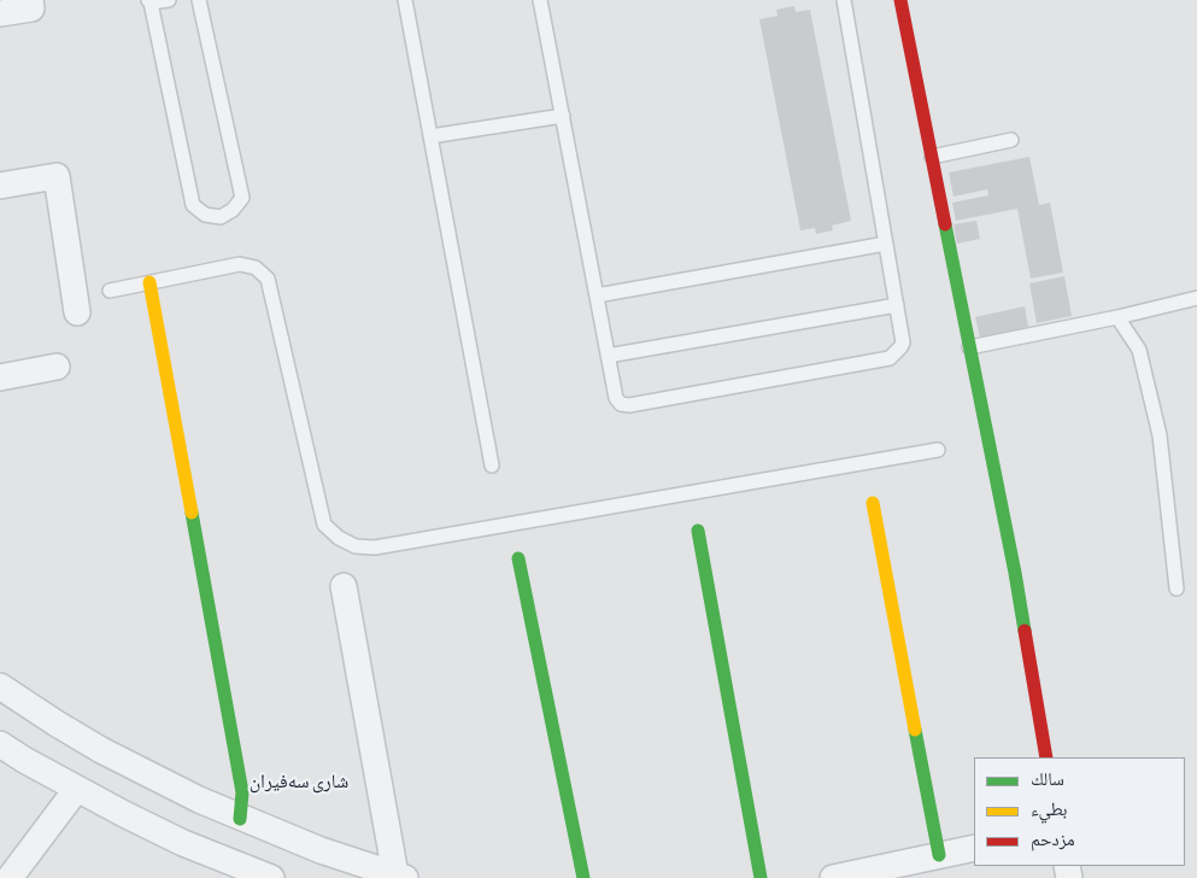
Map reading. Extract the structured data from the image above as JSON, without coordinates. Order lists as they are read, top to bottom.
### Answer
{
  "districts": ["شاری سەفیران"],
  "legend": ["سالك", "بطيء", "مزدحم"]
}
